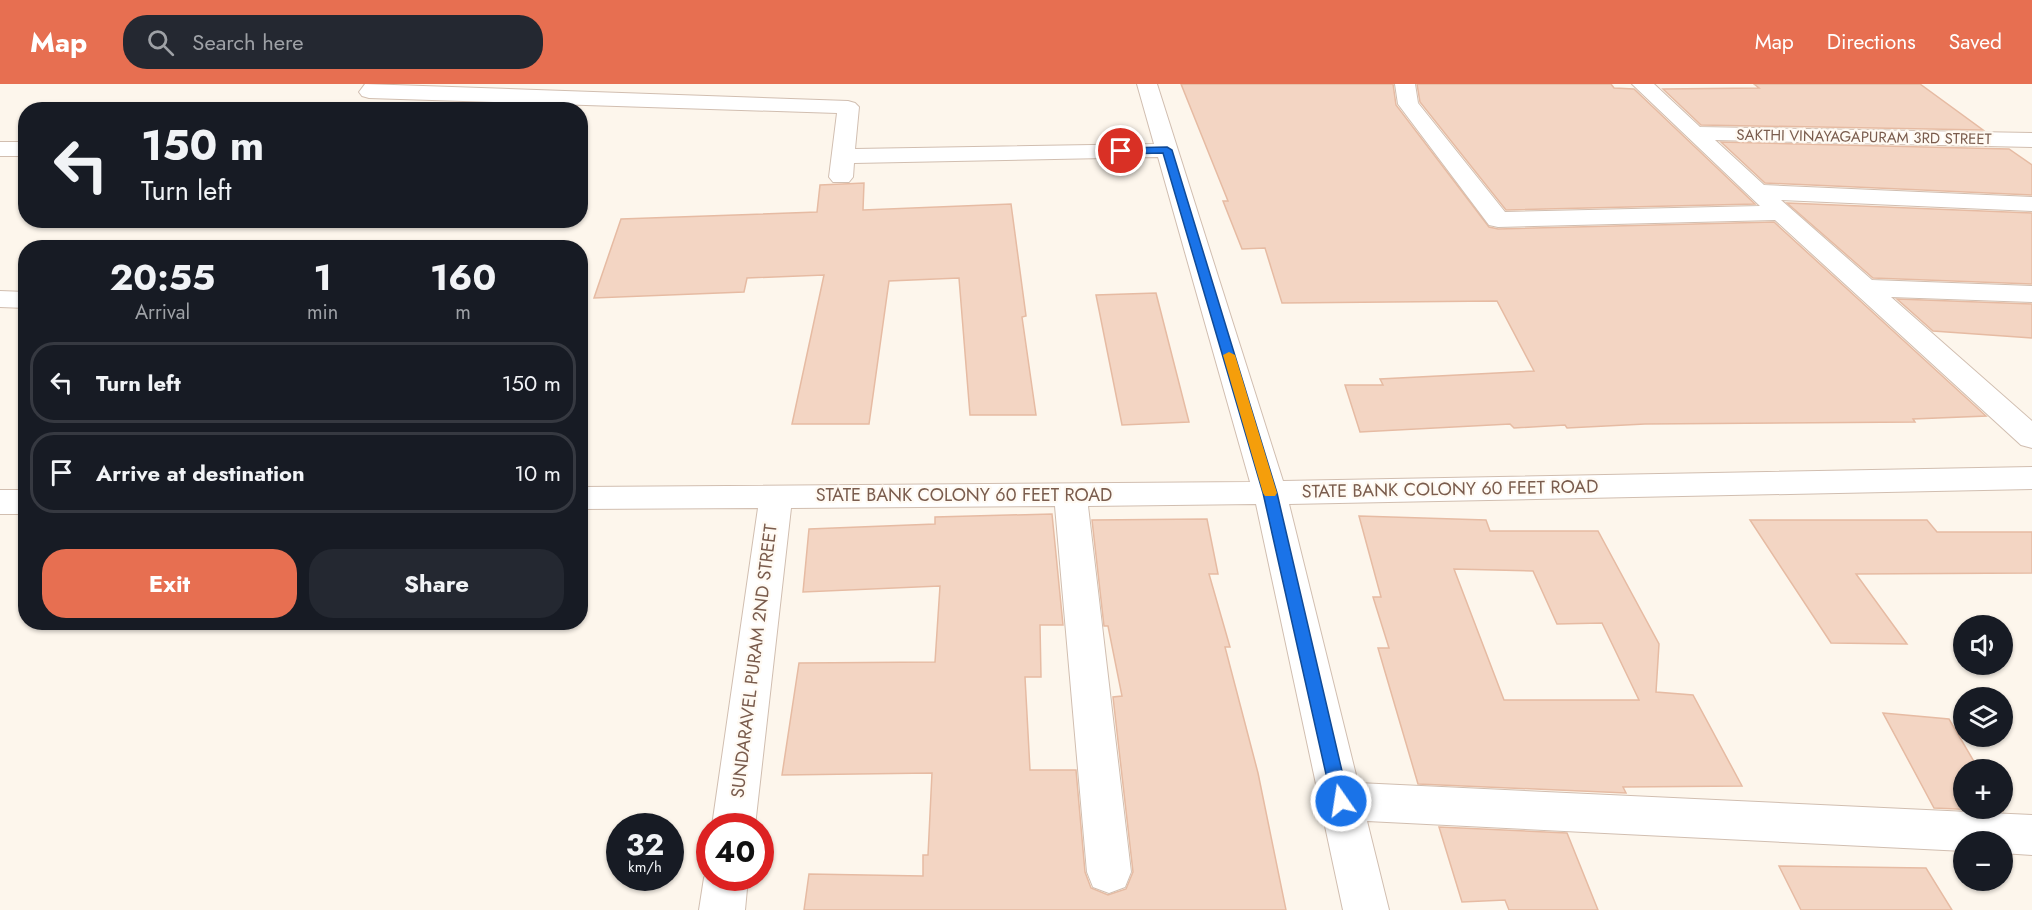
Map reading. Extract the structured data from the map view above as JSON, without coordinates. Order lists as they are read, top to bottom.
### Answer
{
  "streets": {
    "street": ["SAKTHI VINAYAGAPURAM 3RD STREET", "STATE BANK COLONY 60 FEET ROAD", "SUNDARAVEL PURAM 2ND STREET"]
  },
  "crossings": [
    ["STATE BANK COLONY 60 FEET ROAD", "SUNDARAVEL PURAM 2ND STREET"]
  ],
  "page": {
    "header": "Map",
    "search": "Search here",
    "nav": ["Map", "Directions", "Saved"],
    "turn": ["150 m", "Turn left"],
    "eta": [
      "20:55",
      "Arrival",
      "1",
      "min",
      "160",
      "m"
    ],
    "list": [
      {
        "name": "Turn left",
        "value": "150 m"
      },
      {
        "name": "Arrive at destination",
        "value": "10 m"
      }
    ],
    "buttons": ["Exit", "Share"],
    "map_buttons": ["+", "−"],
    "speed": "32 km/h",
    "limit": "40"
  }
}
